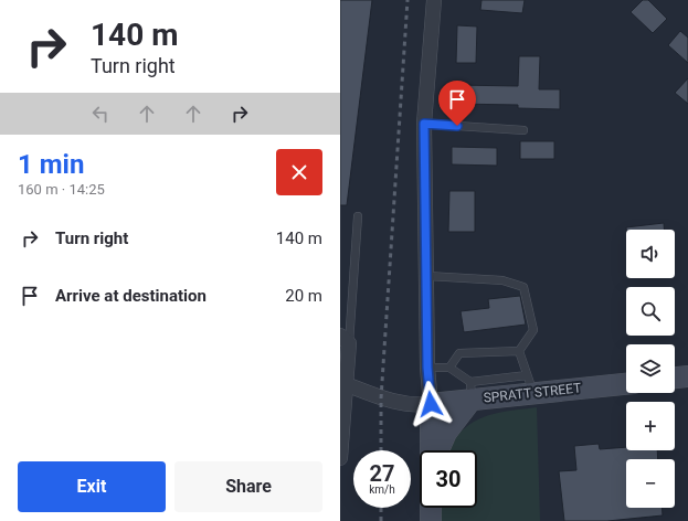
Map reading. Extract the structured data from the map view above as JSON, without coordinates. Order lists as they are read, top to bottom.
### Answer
{
  "streets": {
    "main road": ["SPRATT STREET"]
  },
  "page": {
    "turn": ["140 m", "Turn right"],
    "heading": ["1 min", "160 m · 14:25"],
    "list": [
      {
        "name": "Turn right",
        "value": "140 m"
      },
      {
        "name": "Arrive at destination",
        "value": "20 m"
      }
    ],
    "map_buttons": ["+", "−"],
    "speed": "27 km/h",
    "limit": "30",
    "buttons": ["Exit", "Share"]
  }
}
